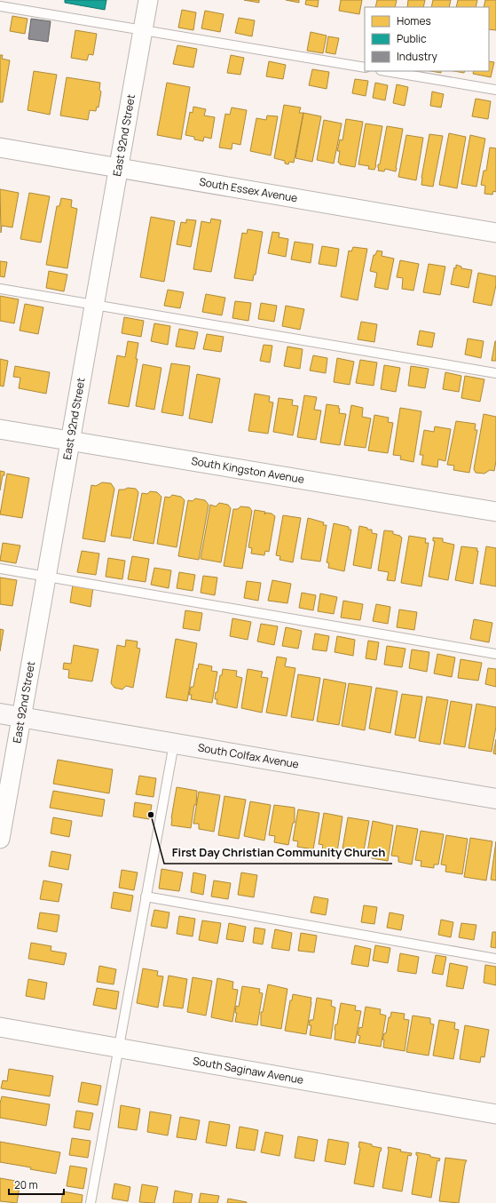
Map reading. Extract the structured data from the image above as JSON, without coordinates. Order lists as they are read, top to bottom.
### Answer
{
  "streets": {
    "main road": ["South Colfax Avenue"],
    "street": [
      "East 92nd Street",
      "South Essex Avenue",
      "South Kingston Avenue",
      "South Saginaw Avenue"
    ]
  },
  "crossings": [
    ["East 92nd Street", "South Essex Avenue"],
    ["East 92nd Street", "South Kingston Avenue"],
    ["East 92nd Street", "South Colfax Avenue"]
  ],
  "places": ["First Day Christian Community Church"],
  "legend": ["Homes", "Public", "Industry"],
  "scale_bar": "20 m"
}
